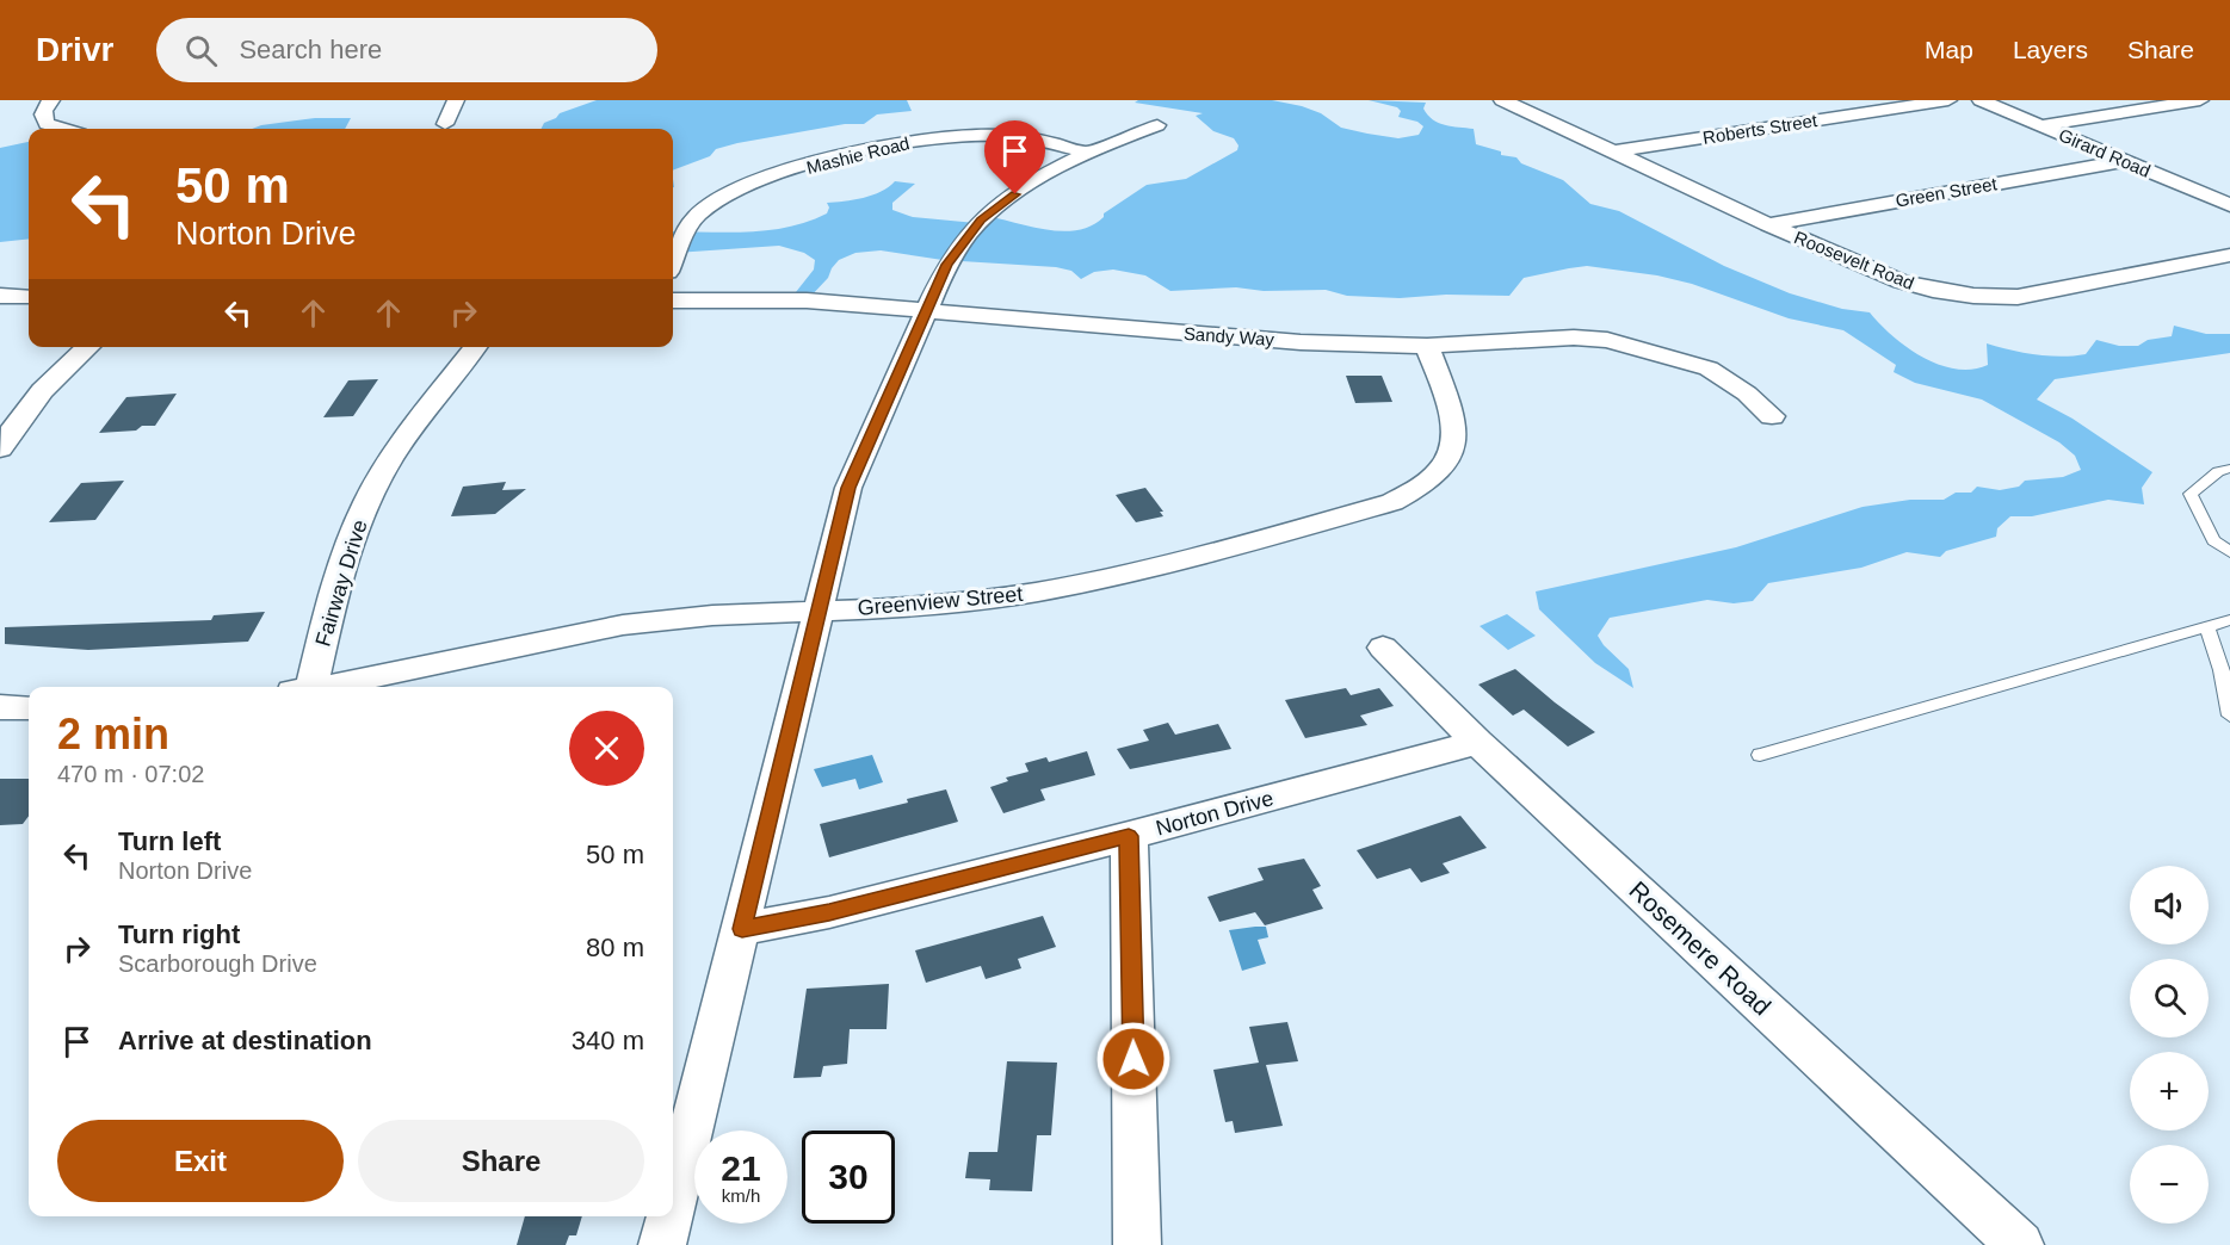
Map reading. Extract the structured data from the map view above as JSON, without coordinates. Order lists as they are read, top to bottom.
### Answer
{
  "streets": {
    "street": [
      "Roberts Street",
      "Girard Road",
      "Mashie Road",
      "Green Street",
      "Roosevelt Road",
      "Sandy Way",
      "Fairway Drive",
      "Greenview Street",
      "Norton Drive",
      "Rosemere Road"
    ]
  },
  "crossings": [
    ["Roberts Street", "Roosevelt Road"],
    ["Girard Road", "Green Street"],
    ["Green Street", "Roosevelt Road"],
    ["Sandy Way", "Greenview Street"],
    ["Norton Drive", "Rosemere Road"]
  ],
  "page": {
    "header": "Drivr",
    "search": "Search here",
    "nav": ["Map", "Layers", "Share"],
    "turn": ["50 m", "Norton Drive"],
    "heading": ["2 min", "470 m · 07:02"],
    "list": [
      {
        "name": "Turn left",
        "note": "Norton Drive",
        "value": "50 m"
      },
      {
        "name": "Turn right",
        "note": "Scarborough Drive",
        "value": "80 m"
      },
      {
        "name": "Arrive at destination",
        "value": "340 m"
      }
    ],
    "map_buttons": ["+", "−"],
    "buttons": ["Exit", "Share"],
    "speed": "21 km/h",
    "limit": "30"
  }
}
